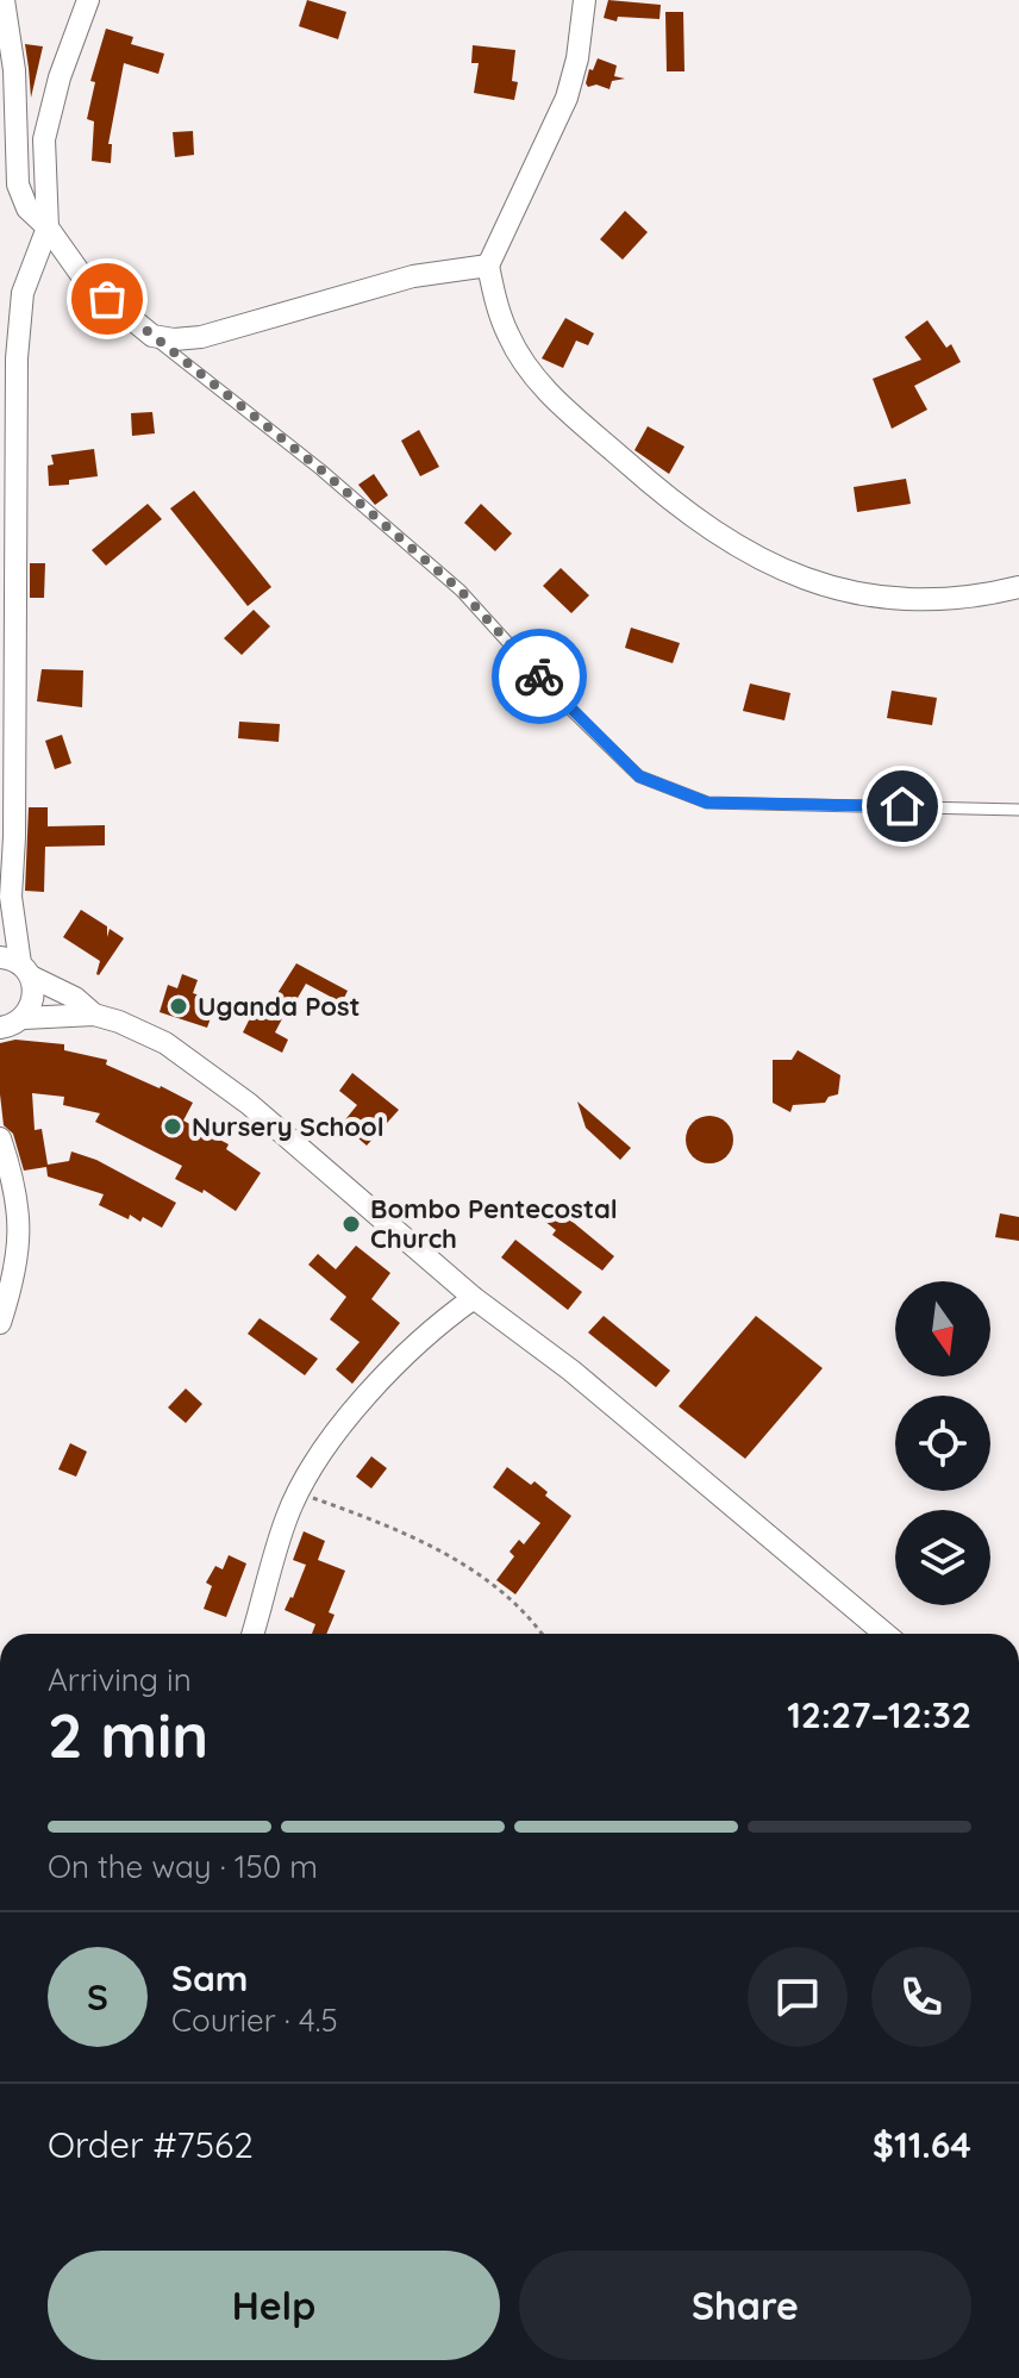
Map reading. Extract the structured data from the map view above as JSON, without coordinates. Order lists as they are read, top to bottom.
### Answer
{
  "places": ["Uganda Post", "Nursery School", "Bombo Pentecostal Church"],
  "north": "bottom",
  "page": {
    "heading": ["2 min", "Arriving in", "12:27–12:32"],
    "panel": [
      "Sam",
      "Courier · 4.5",
      "Order #7562",
      "$11.64"
    ],
    "bar": "On the way · 150 m",
    "round": "S",
    "buttons": ["Help", "Share"]
  }
}
